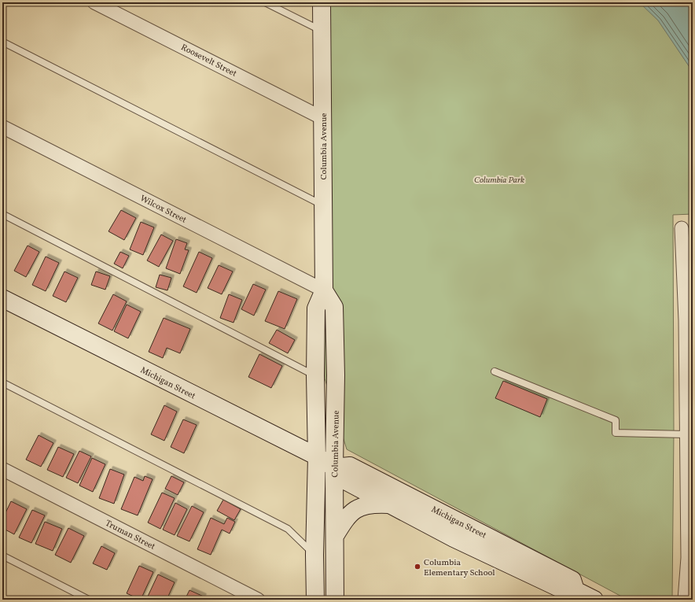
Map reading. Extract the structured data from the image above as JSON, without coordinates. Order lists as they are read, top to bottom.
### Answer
{
  "streets": {
    "main road": ["Columbia Avenue", "Michigan Street"],
    "street": ["Roosevelt Street", "Wilcox Street", "Truman Street"]
  },
  "crossings": [
    ["Roosevelt Street", "Columbia Avenue"],
    ["Columbia Avenue", "Wilcox Street"],
    ["Columbia Avenue", "Michigan Street"]
  ],
  "parks": ["Columbia Park"],
  "places": ["Columbia Elementary School"]
}
